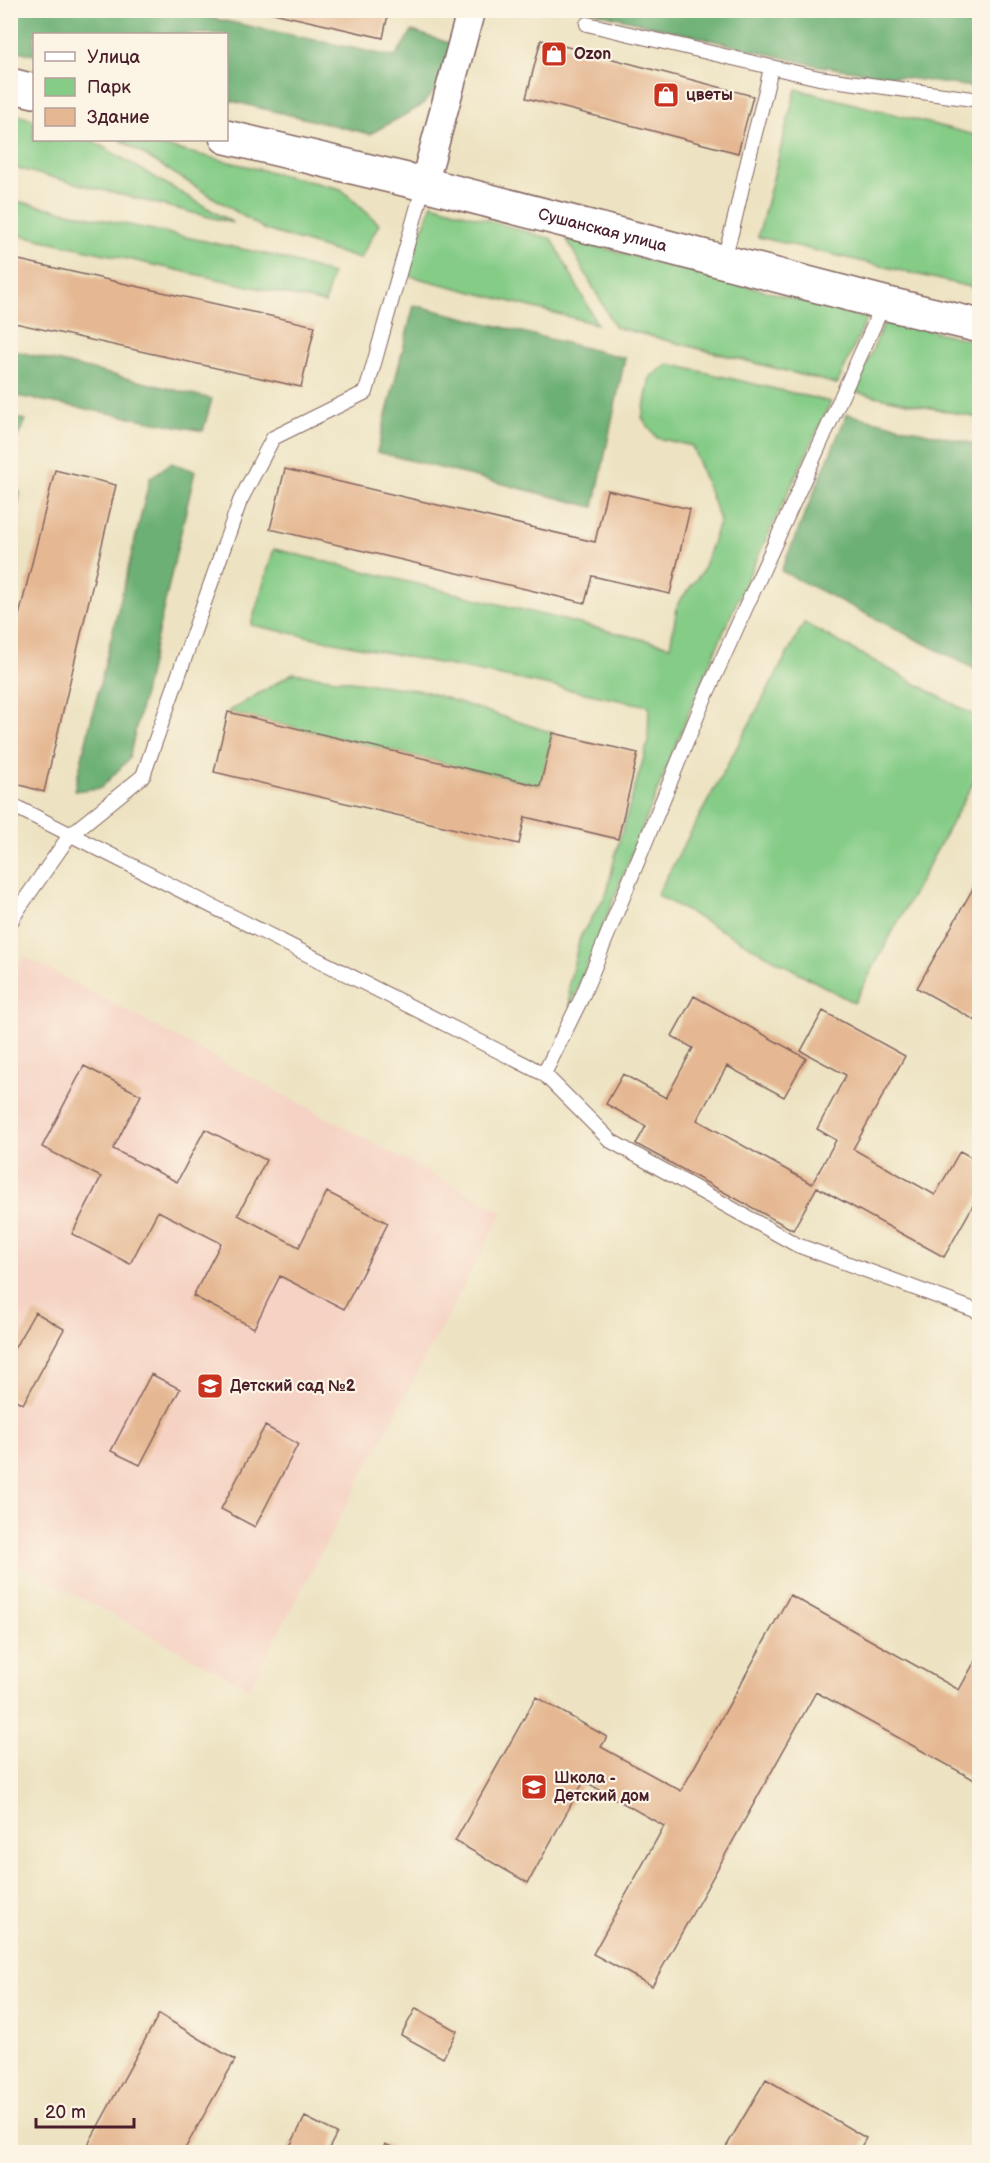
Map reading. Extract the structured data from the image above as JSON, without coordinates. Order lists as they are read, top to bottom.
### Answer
{
  "streets": {
    "main road": ["Сушанская улица"]
  },
  "places": {
    "shop": ["Ozon", "цветы"],
    "school or university": ["Детский сад №2", "Школа - Детский дом"]
  },
  "legend": ["Улица", "Парк", "Здание"],
  "scale_bar": "20 m"
}
